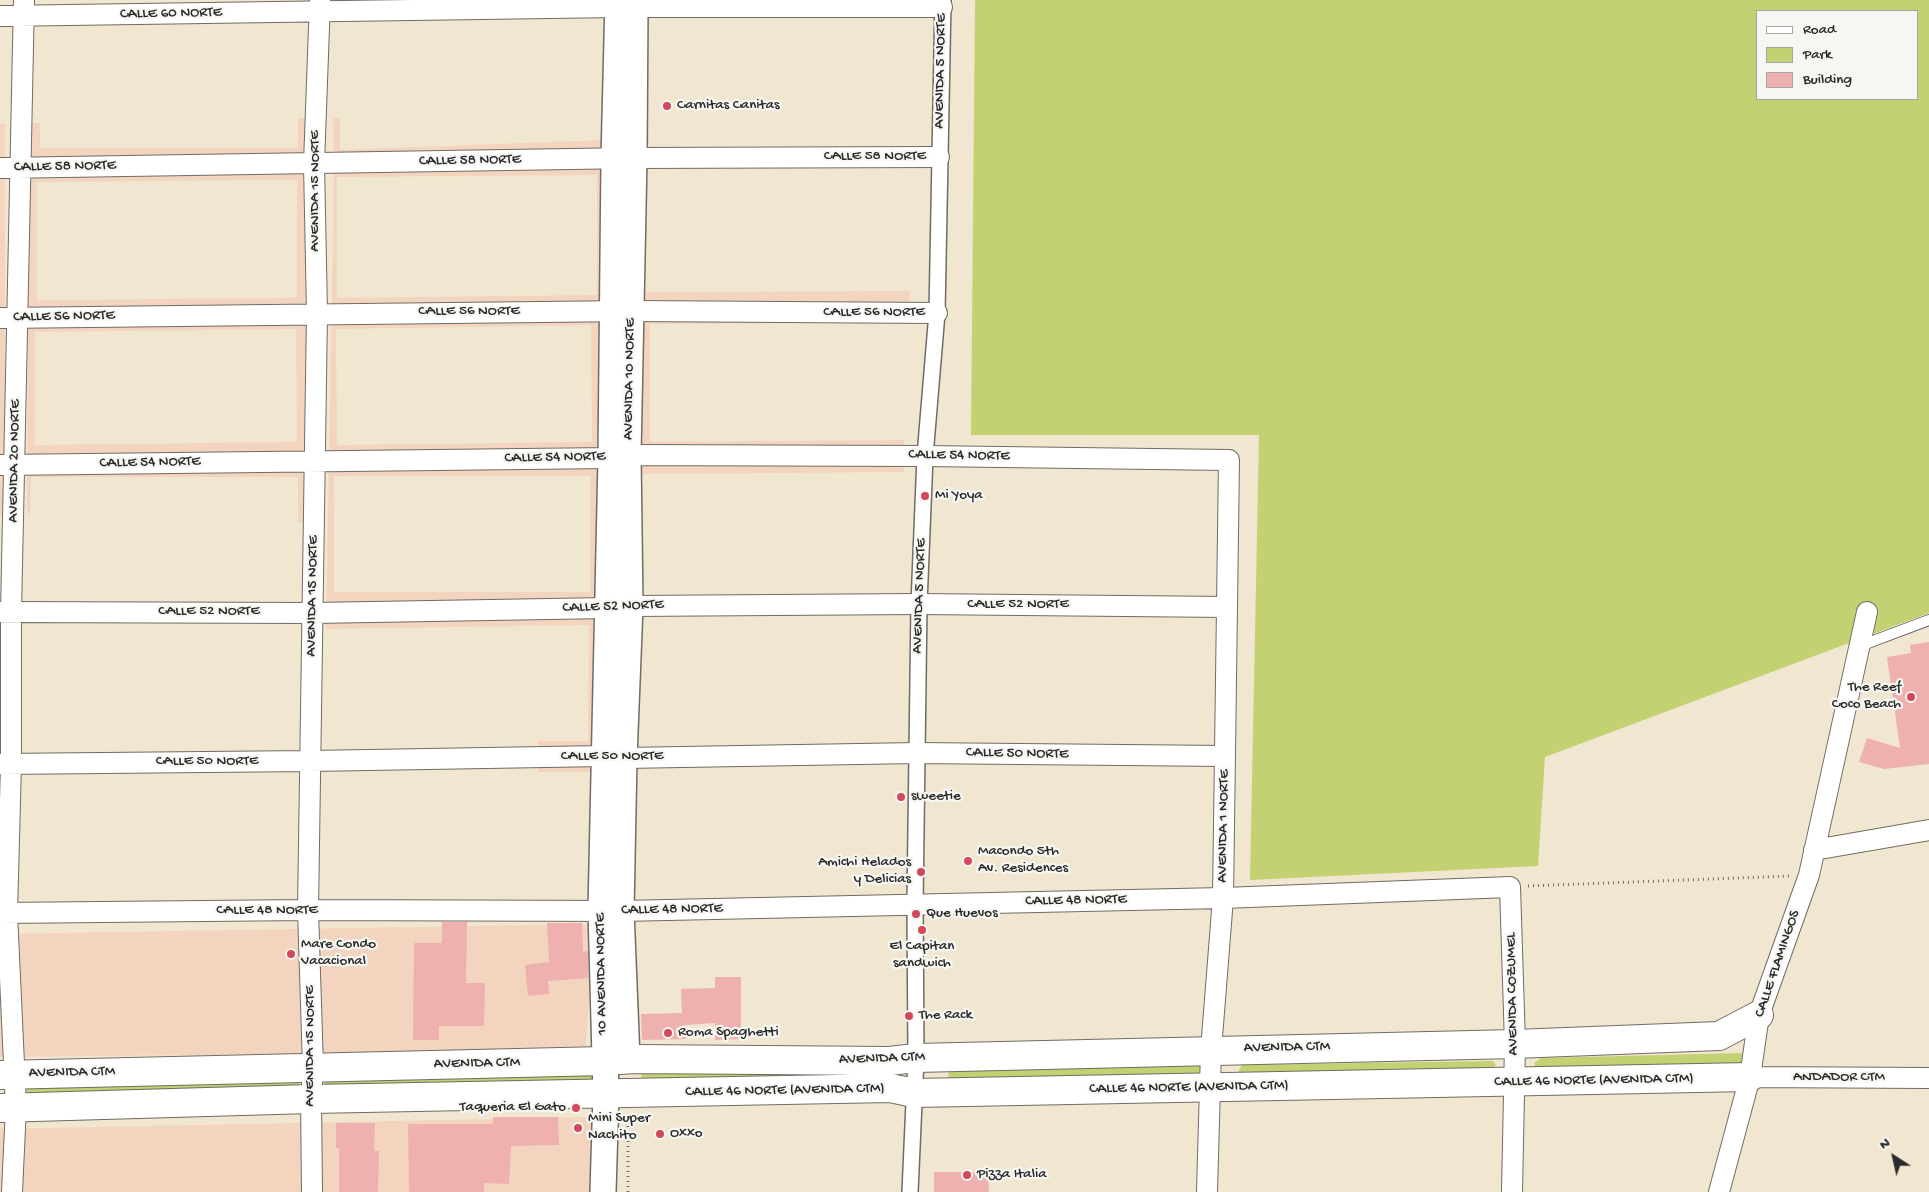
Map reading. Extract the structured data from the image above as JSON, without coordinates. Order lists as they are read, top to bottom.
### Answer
{
  "streets": {
    "main road": ["AVENIDA CTM", "CALLE 46 NORTE (AVENIDA CTM)"],
    "street": [
      "CALLE 60 NORTE",
      "AVENIDA 5 NORTE",
      "CALLE 58 NORTE",
      "AVENIDA 15 NORTE",
      "CALLE 56 NORTE",
      "AVENIDA 10 NORTE",
      "CALLE 54 NORTE",
      "AVENIDA 20 NORTE",
      "CALLE 52 NORTE",
      "CALLE 50 NORTE",
      "AVENIDA 1 NORTE",
      "CALLE 48 NORTE",
      "CALLE FLAMINGOS",
      "10 AVENIDA NORTE",
      "AVENIDA COZUMEL",
      "ANDADOR CTM"
    ]
  },
  "crossings": [
    ["CALLE 60 NORTE", "AVENIDA 5 NORTE"],
    ["CALLE 60 NORTE", "AVENIDA 15 NORTE"],
    ["CALLE 60 NORTE", "AVENIDA 10 NORTE"],
    ["CALLE 60 NORTE", "AVENIDA 20 NORTE"],
    ["AVENIDA 5 NORTE", "CALLE 58 NORTE"],
    ["AVENIDA 5 NORTE", "CALLE 56 NORTE"],
    ["AVENIDA 5 NORTE", "CALLE 54 NORTE"],
    ["AVENIDA 5 NORTE", "CALLE 52 NORTE"],
    ["AVENIDA 5 NORTE", "CALLE 50 NORTE"],
    ["AVENIDA 5 NORTE", "CALLE 48 NORTE"],
    ["AVENIDA 5 NORTE", "AVENIDA CTM"],
    ["AVENIDA 5 NORTE", "CALLE 46 NORTE (AVENIDA CTM)"],
    ["CALLE 58 NORTE", "AVENIDA 15 NORTE"],
    ["CALLE 58 NORTE", "AVENIDA 10 NORTE"],
    ["CALLE 58 NORTE", "AVENIDA 20 NORTE"],
    ["AVENIDA 15 NORTE", "CALLE 56 NORTE"],
    ["AVENIDA 15 NORTE", "CALLE 54 NORTE"],
    ["AVENIDA 15 NORTE", "CALLE 52 NORTE"],
    ["AVENIDA 15 NORTE", "CALLE 50 NORTE"],
    ["AVENIDA 15 NORTE", "CALLE 48 NORTE"],
    ["AVENIDA 15 NORTE", "AVENIDA CTM"],
    ["CALLE 56 NORTE", "AVENIDA 10 NORTE"],
    ["CALLE 56 NORTE", "AVENIDA 20 NORTE"],
    ["AVENIDA 10 NORTE", "CALLE 54 NORTE"],
    ["AVENIDA 10 NORTE", "CALLE 52 NORTE"],
    ["AVENIDA 10 NORTE", "CALLE 50 NORTE"],
    ["AVENIDA 10 NORTE", "10 AVENIDA NORTE"],
    ["CALLE 54 NORTE", "AVENIDA 20 NORTE"],
    ["CALLE 54 NORTE", "AVENIDA 1 NORTE"],
    ["AVENIDA 20 NORTE", "CALLE 52 NORTE"],
    ["AVENIDA 20 NORTE", "CALLE 50 NORTE"],
    ["AVENIDA 20 NORTE", "CALLE 48 NORTE"],
    ["AVENIDA 20 NORTE", "AVENIDA CTM"],
    ["CALLE 52 NORTE", "AVENIDA 1 NORTE"],
    ["CALLE 50 NORTE", "AVENIDA 1 NORTE"],
    ["CALLE 50 NORTE", "10 AVENIDA NORTE"],
    ["AVENIDA 1 NORTE", "CALLE 48 NORTE"],
    ["AVENIDA 1 NORTE", "AVENIDA CTM"],
    ["AVENIDA 1 NORTE", "CALLE 46 NORTE (AVENIDA CTM)"],
    ["CALLE 48 NORTE", "10 AVENIDA NORTE"],
    ["CALLE 48 NORTE", "AVENIDA COZUMEL"],
    ["CALLE FLAMINGOS", "AVENIDA CTM"],
    ["CALLE FLAMINGOS", "ANDADOR CTM"],
    ["CALLE FLAMINGOS", "CALLE 46 NORTE (AVENIDA CTM)"],
    ["10 AVENIDA NORTE", "AVENIDA CTM"],
    ["10 AVENIDA NORTE", "CALLE 46 NORTE (AVENIDA CTM)"],
    ["AVENIDA COZUMEL", "AVENIDA CTM"],
    ["AVENIDA COZUMEL", "CALLE 46 NORTE (AVENIDA CTM)"],
    ["ANDADOR CTM", "CALLE 46 NORTE (AVENIDA CTM)"]
  ],
  "places": [
    "Carnitas Canitas",
    "Mi Yoya",
    "The Reef Coco Beach",
    "sweetie",
    "Macondo 5th Av. Residences",
    "Amichi Helados y Delicias",
    "Que Huevos",
    "El Capitan sandwich",
    "Mare Condo Vacacional",
    "The Rack",
    "Roma Spaghetti",
    "Taqueria El Gato",
    "Mini Super Nachito",
    "Oxxo",
    "Pizza Italia"
  ],
  "legend": ["Road", "Park", "Building"],
  "north": "top left"
}
